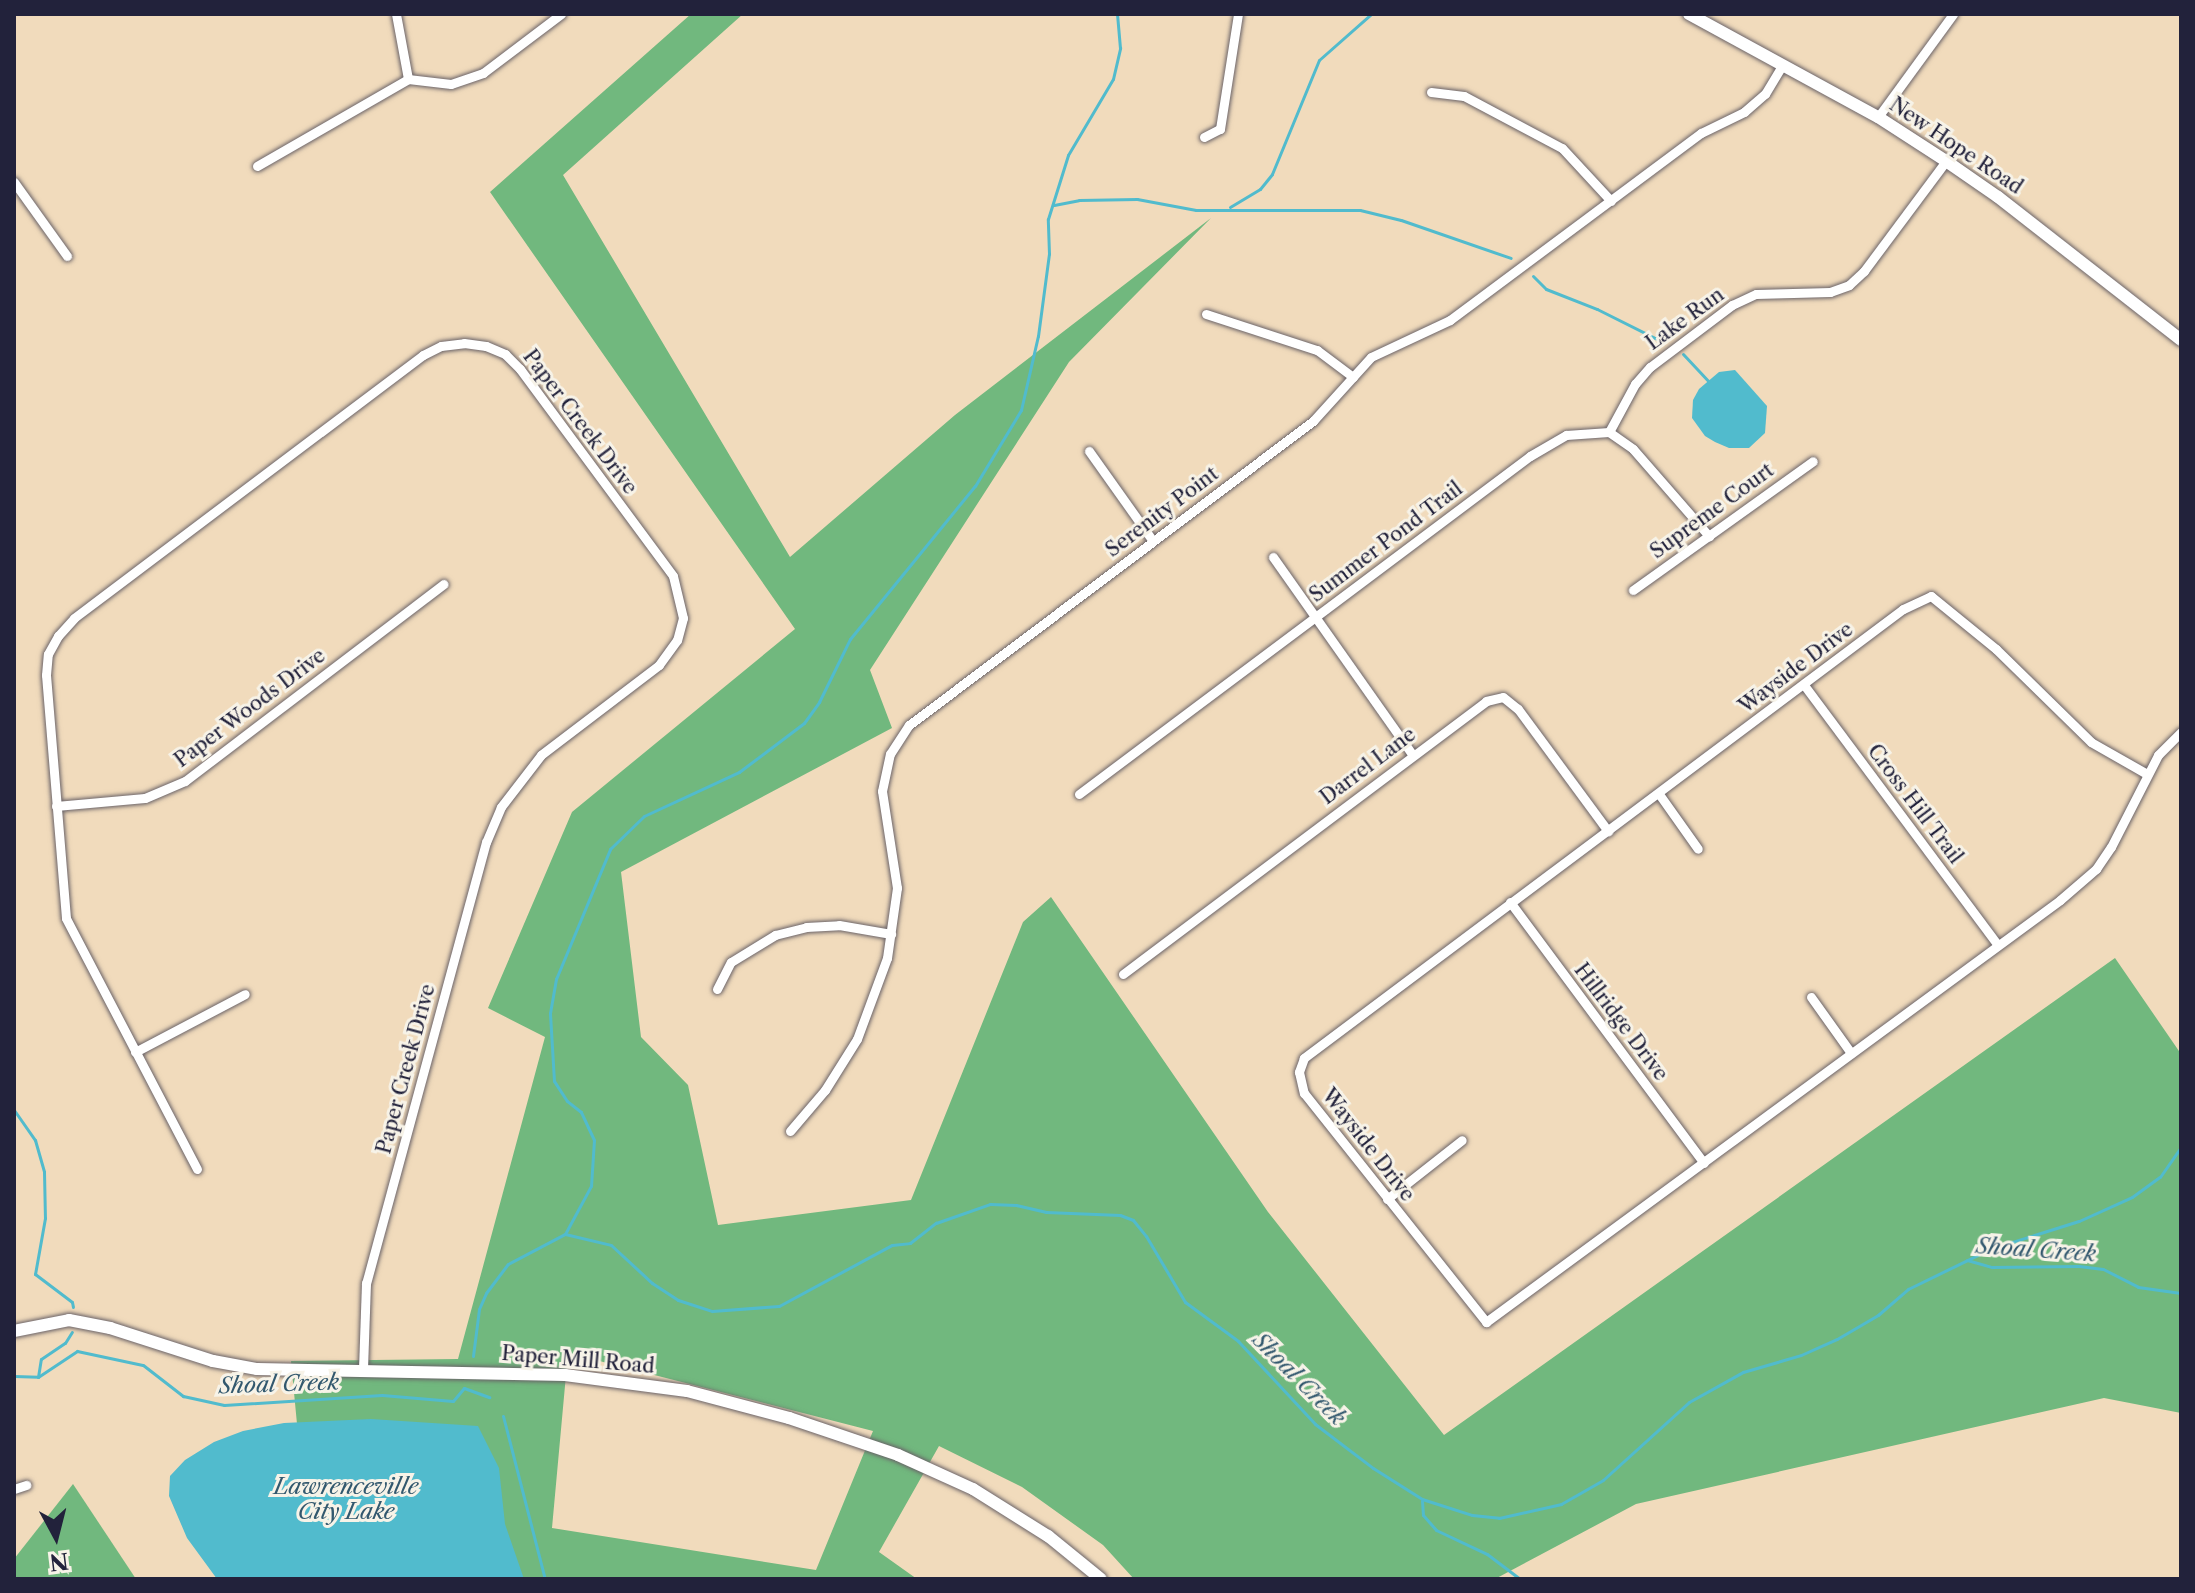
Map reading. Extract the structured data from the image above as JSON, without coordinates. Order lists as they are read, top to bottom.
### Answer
{
  "streets": {
    "street": [
      "New Hope Road",
      "Lake Run",
      "Paper Creek Drive",
      "Supreme Court",
      "Serenity Point",
      "Summer Pond Trail",
      "Wayside Drive",
      "Paper Woods Drive",
      "Darrel Lane",
      "Cross Hill Trail",
      "Hillridge Drive",
      "Paper Mill Road"
    ]
  },
  "crossings": [
    ["New Hope Road", "Lake Run"],
    ["New Hope Road", "Serenity Point"],
    ["Lake Run", "Summer Pond Trail"],
    ["Paper Creek Drive", "Paper Woods Drive"],
    ["Paper Creek Drive", "Paper Mill Road"],
    ["Wayside Drive", "Darrel Lane"],
    ["Wayside Drive", "Cross Hill Trail"],
    ["Wayside Drive", "Hillridge Drive"]
  ],
  "water": ["Shoal Creek", "Lawrenceville City Lake"],
  "north": "bottom"
}
